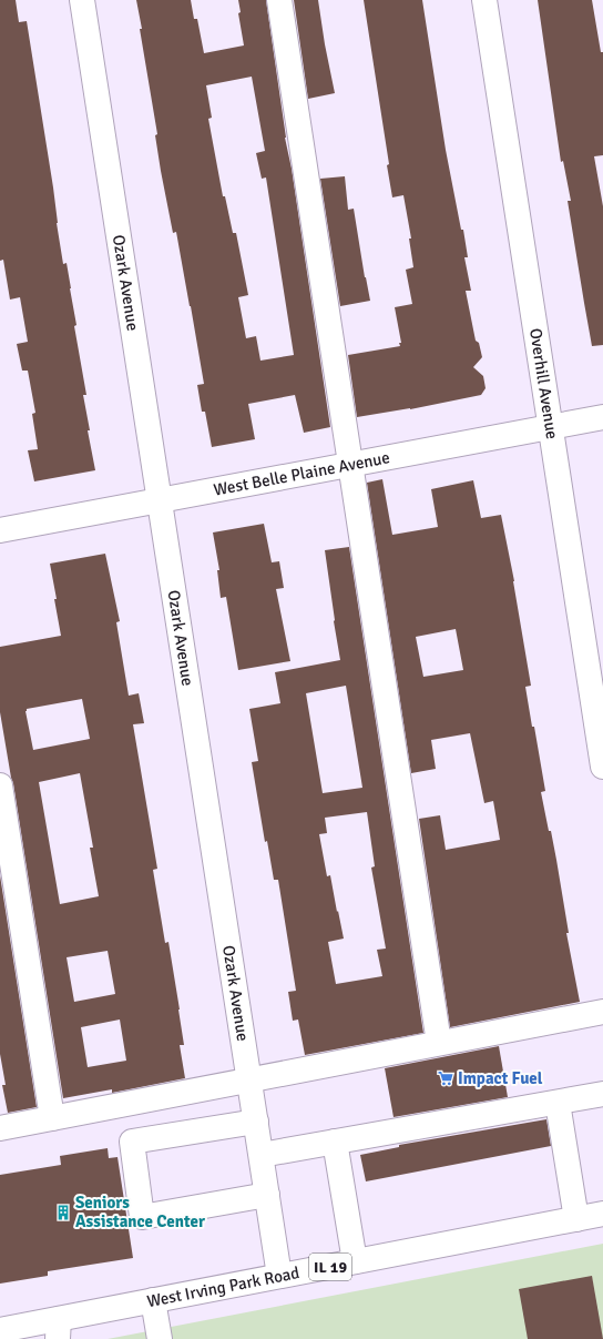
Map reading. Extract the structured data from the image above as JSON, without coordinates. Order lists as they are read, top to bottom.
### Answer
{
  "streets": {
    "street": [
      "Ozark Avenue",
      "Overhill Avenue",
      "West Belle Plaine Avenue",
      "IL 19",
      "West Irving Park Road"
    ]
  },
  "crossings": [
    ["Ozark Avenue", "West Belle Plaine Avenue"],
    ["Ozark Avenue", "West Irving Park Road"],
    ["Overhill Avenue", "West Belle Plaine Avenue"]
  ],
  "places": {
    "supermarket": ["Impact Fuel"],
    "building": ["Seniors Assistance Center"]
  }
}
